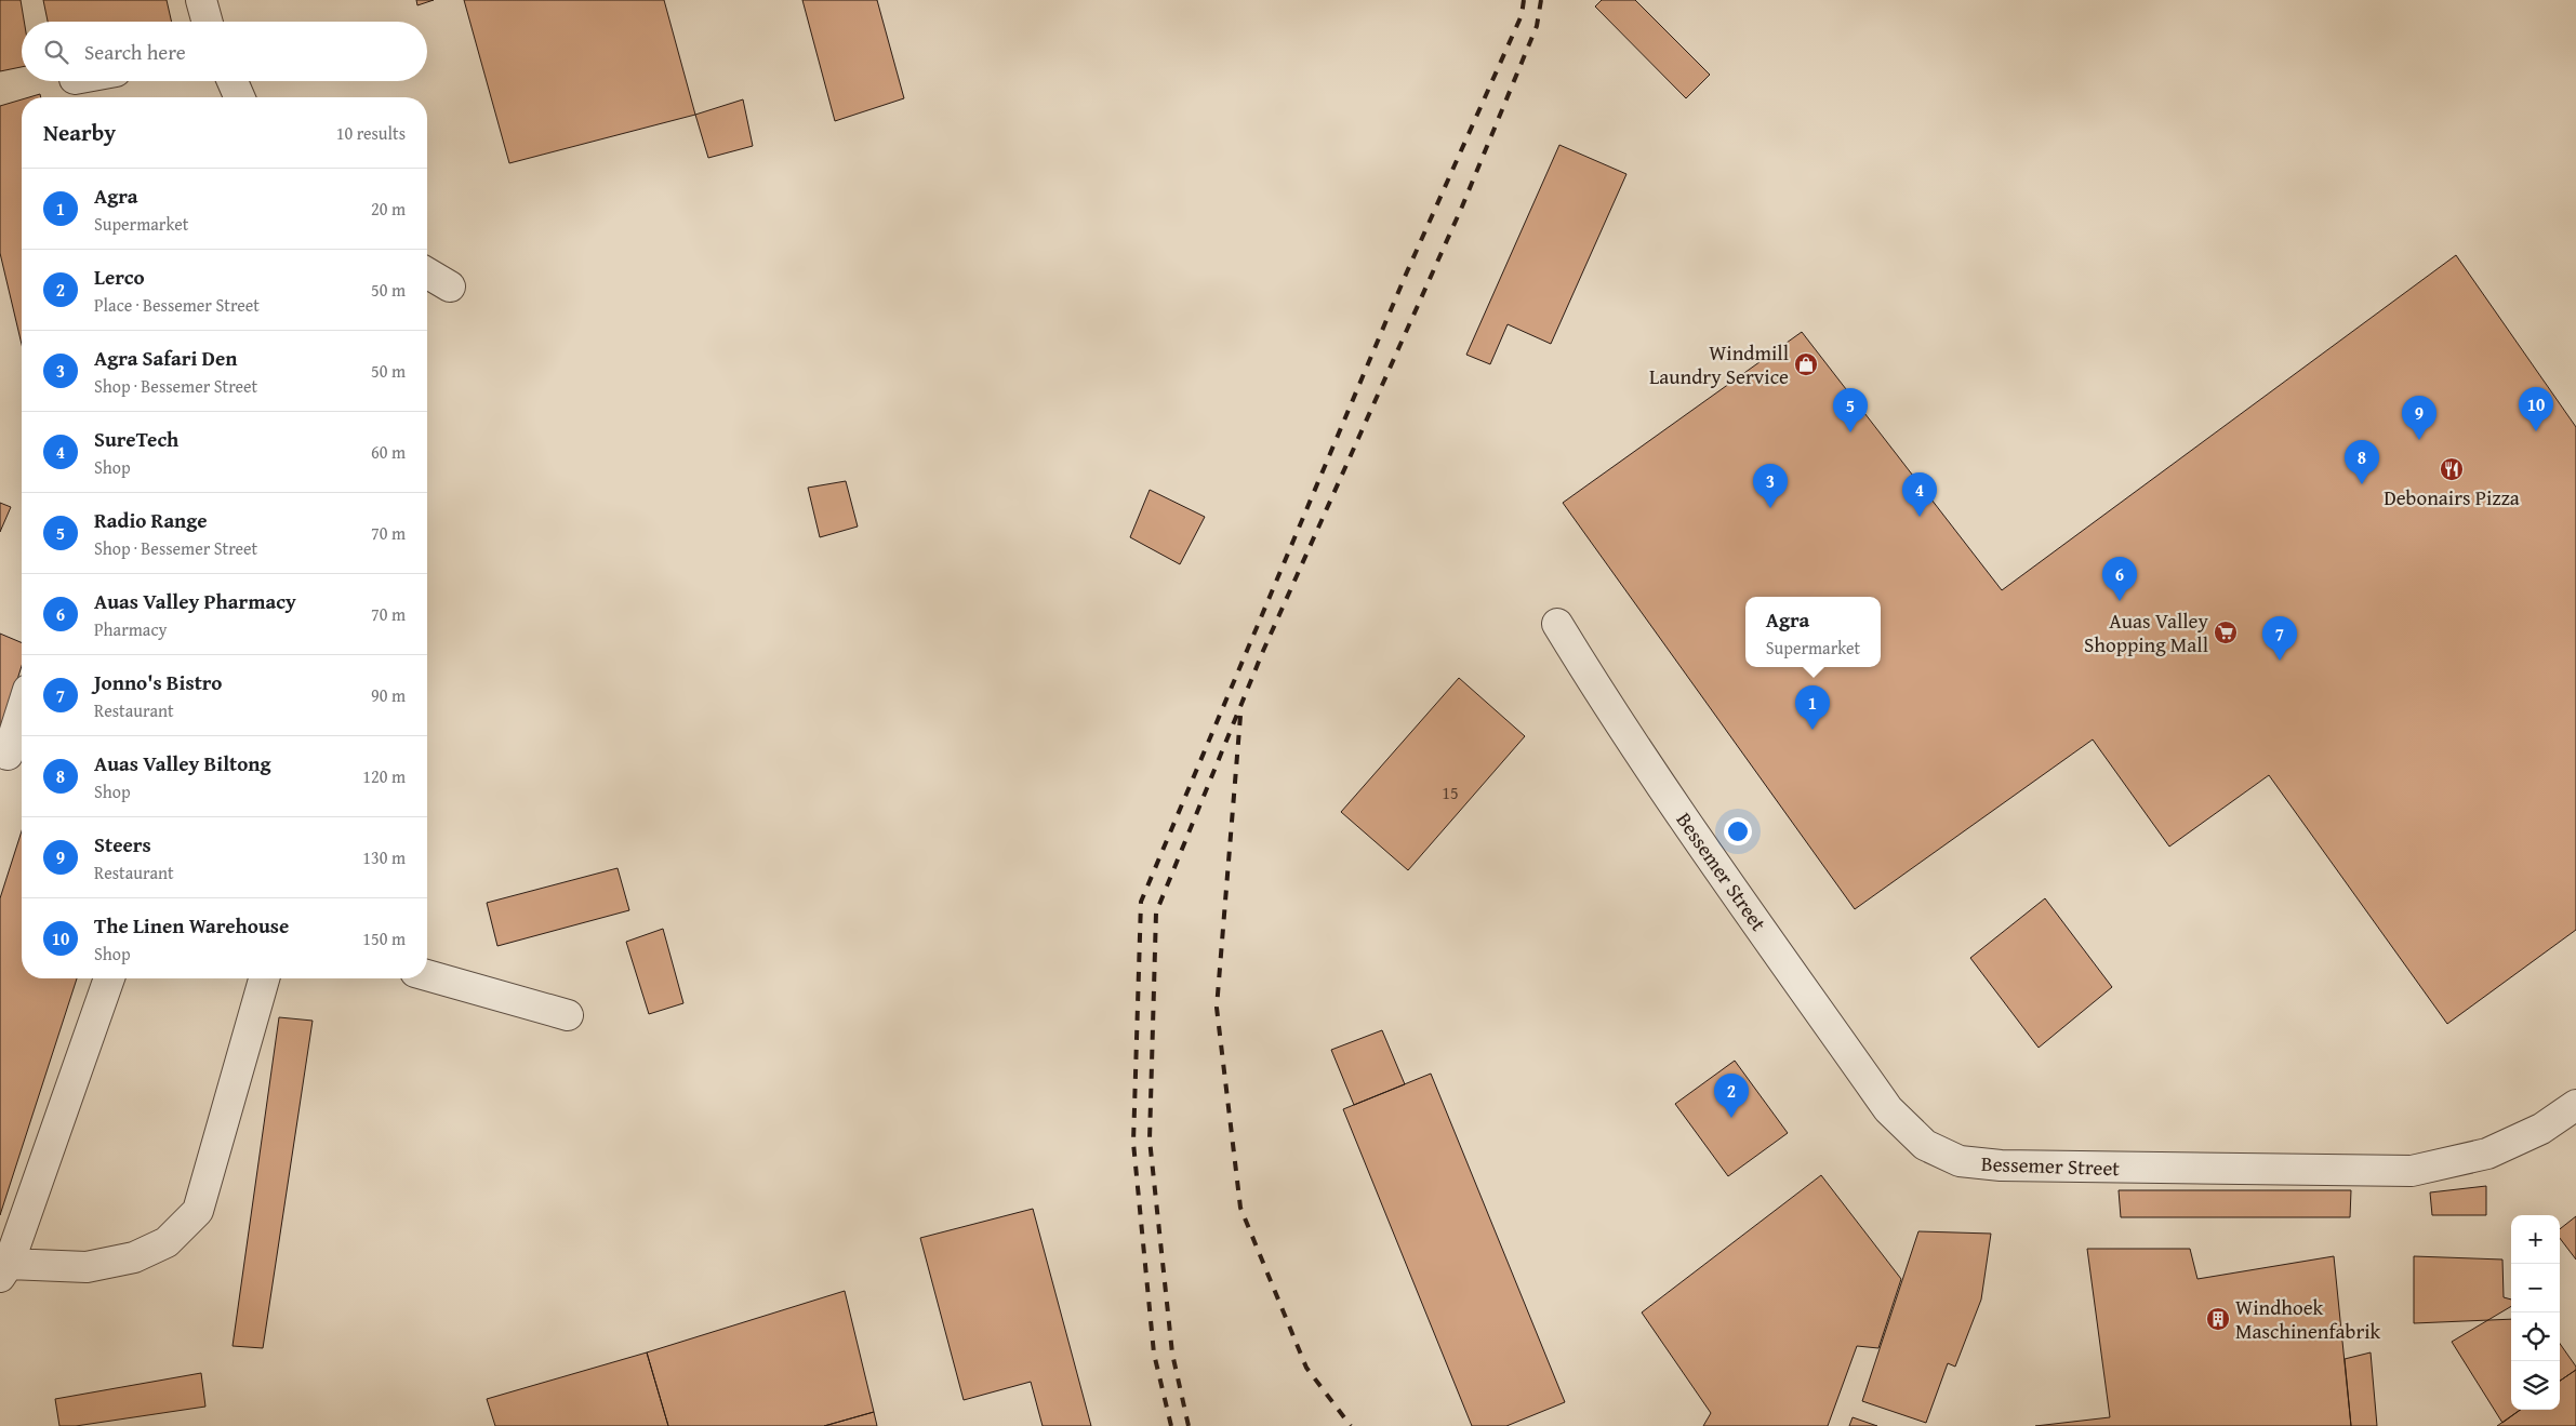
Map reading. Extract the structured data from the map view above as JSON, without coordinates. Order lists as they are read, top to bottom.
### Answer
{
  "streets": {
    "street": ["Bessemer Street"]
  },
  "places": {
    "shop": ["Windmill Laundry Service"],
    "restaurant": ["Debonairs Pizza"],
    "supermarket": ["Auas Valley Shopping Mall"],
    "building": ["Windhoek Maschinenfabrik"]
  },
  "house_numbers": ["15"],
  "page": {
    "search": "Search here",
    "heading": ["Nearby", "10 results"],
    "list": [
      {
        "mark": "1",
        "name": "Agra",
        "note": "Supermarket",
        "value": "20 m"
      },
      {
        "mark": "2",
        "name": "Lerco",
        "note": "Place · Bessemer Street",
        "value": "50 m"
      },
      {
        "mark": "3",
        "name": "Agra Safari Den",
        "note": "Shop · Bessemer Street",
        "value": "50 m"
      },
      {
        "mark": "4",
        "name": "SureTech",
        "note": "Shop",
        "value": "60 m"
      },
      {
        "mark": "5",
        "name": "Radio Range",
        "note": "Shop · Bessemer Street",
        "value": "70 m"
      },
      {
        "mark": "6",
        "name": "Auas Valley Pharmacy",
        "note": "Pharmacy",
        "value": "70 m"
      },
      {
        "mark": "7",
        "name": "Jonno's Bistro",
        "note": "Restaurant",
        "value": "90 m"
      },
      {
        "mark": "8",
        "name": "Auas Valley Biltong",
        "note": "Shop",
        "value": "120 m"
      },
      {
        "mark": "9",
        "name": "Steers",
        "note": "Restaurant",
        "value": "130 m"
      },
      {
        "mark": "10",
        "name": "The Linen Warehouse",
        "note": "Shop",
        "value": "150 m"
      }
    ],
    "pins": [
      "10",
      "5",
      "9",
      "8",
      "3",
      "4",
      "6",
      "7",
      "1",
      "2"
    ],
    "popup": ["Agra", "Supermarket"],
    "map_buttons": ["+", "−"]
  }
}
